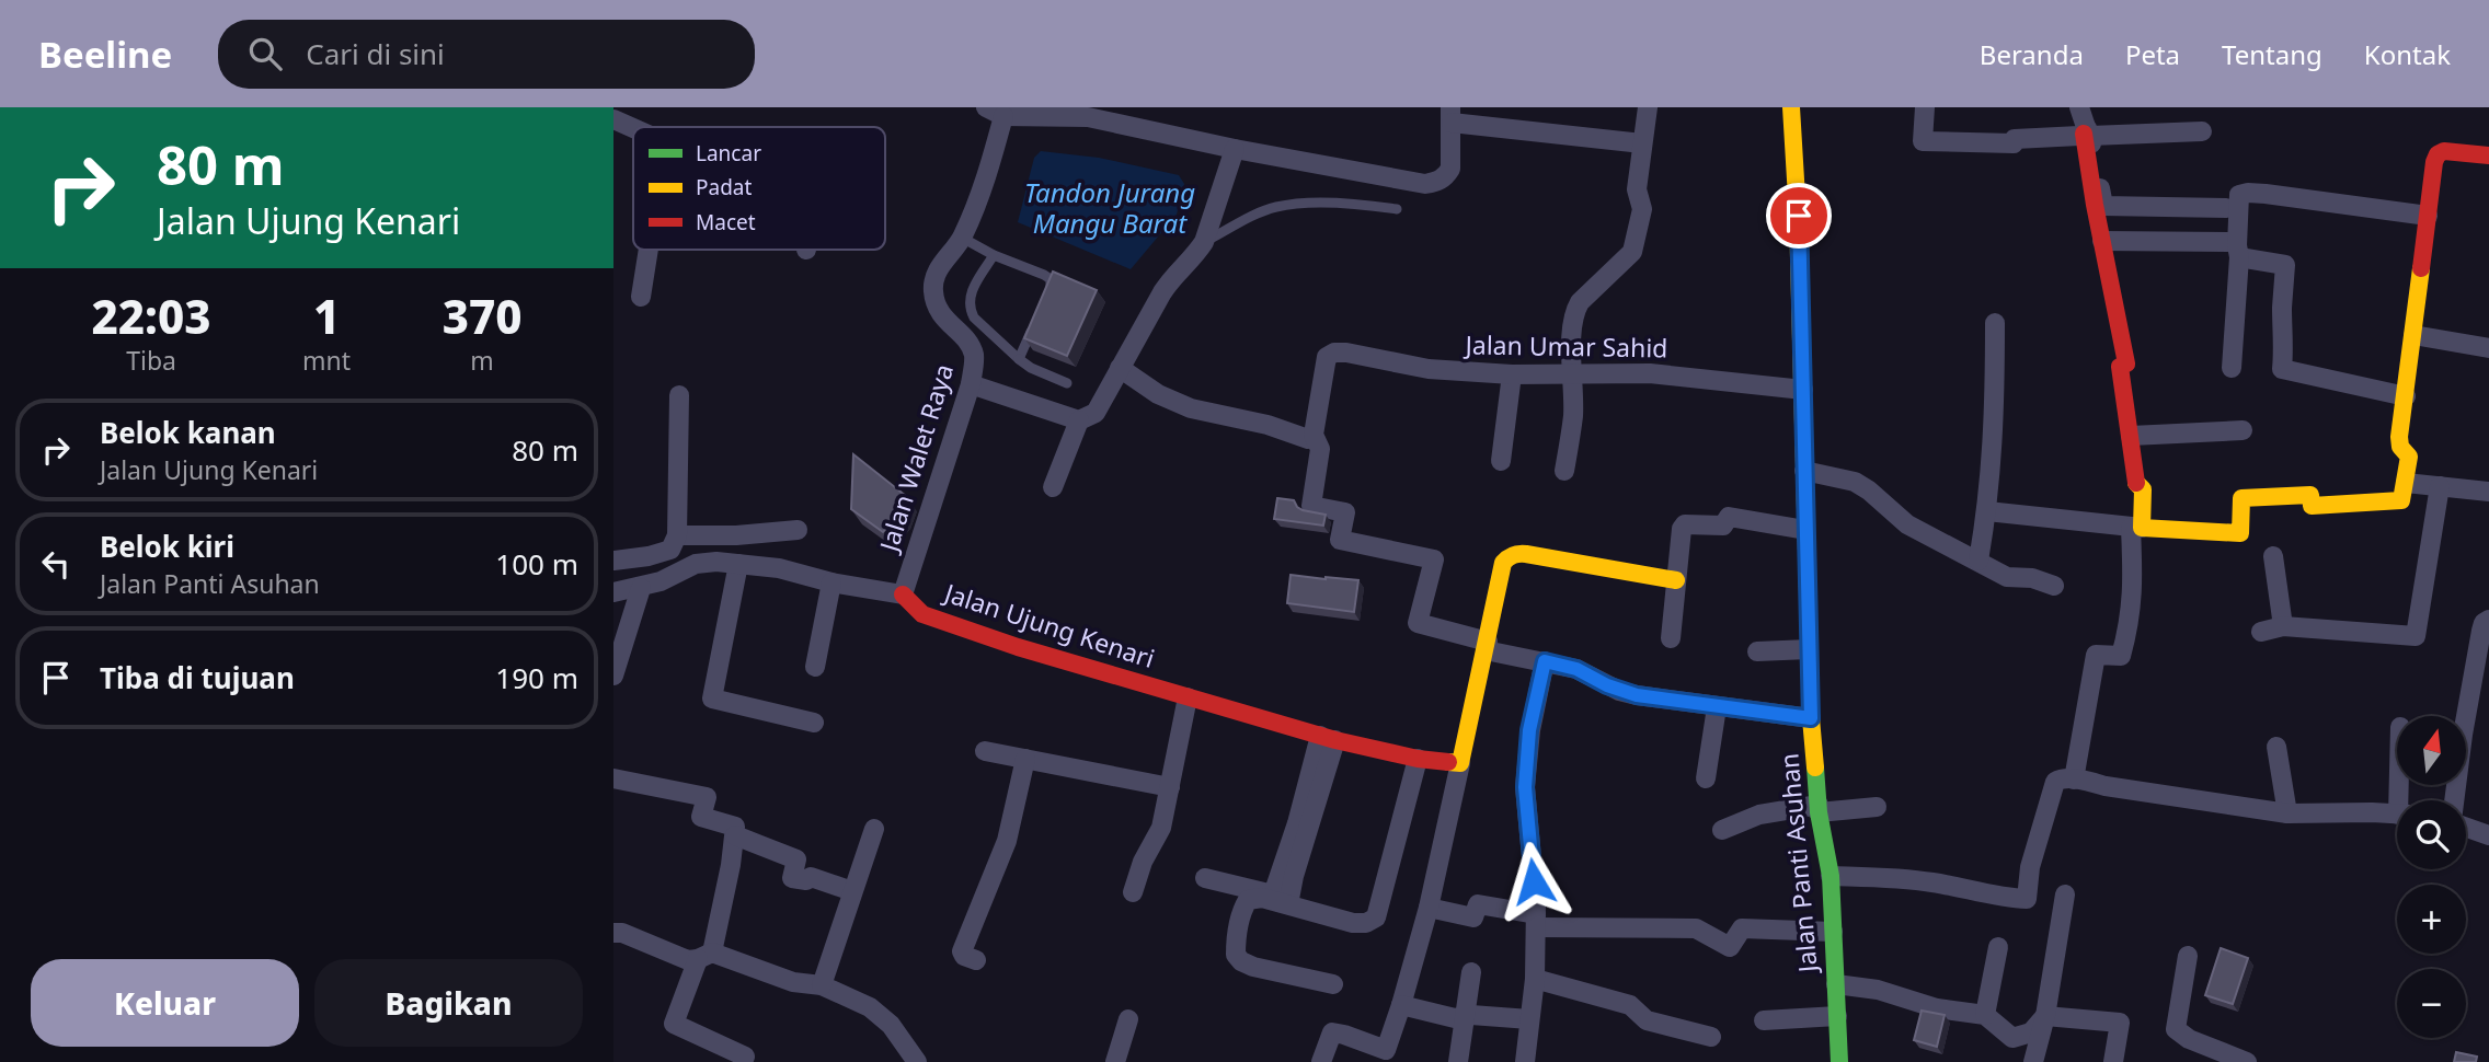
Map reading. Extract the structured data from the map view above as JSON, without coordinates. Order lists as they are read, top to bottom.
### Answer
{
  "streets": {
    "street": [
      "Jalan Umar Sahid",
      "Jalan Walet Raya",
      "Jalan Ujung Kenari",
      "Jalan Panti Asuhan"
    ]
  },
  "crossings": [
    ["Jalan Umar Sahid", "Jalan Panti Asuhan"],
    ["Jalan Walet Raya", "Jalan Ujung Kenari"]
  ],
  "water": ["Tandon Jurang Mangu Barat"],
  "legend": ["Lancar", "Padat", "Macet"],
  "north": "top",
  "page": {
    "header": "Beeline",
    "search": "Cari di sini",
    "nav": [
      "Beranda",
      "Peta",
      "Tentang",
      "Kontak"
    ],
    "turn": ["80 m", "Jalan Ujung Kenari"],
    "eta": [
      "22:03",
      "Tiba",
      "1",
      "mnt",
      "370",
      "m"
    ],
    "list": [
      {
        "name": "Belok kanan",
        "note": "Jalan Ujung Kenari",
        "value": "80 m"
      },
      {
        "name": "Belok kiri",
        "note": "Jalan Panti Asuhan",
        "value": "100 m"
      },
      {
        "name": "Tiba di tujuan",
        "value": "190 m"
      }
    ],
    "map_buttons": ["+", "−"],
    "buttons": ["Keluar", "Bagikan"]
  }
}
